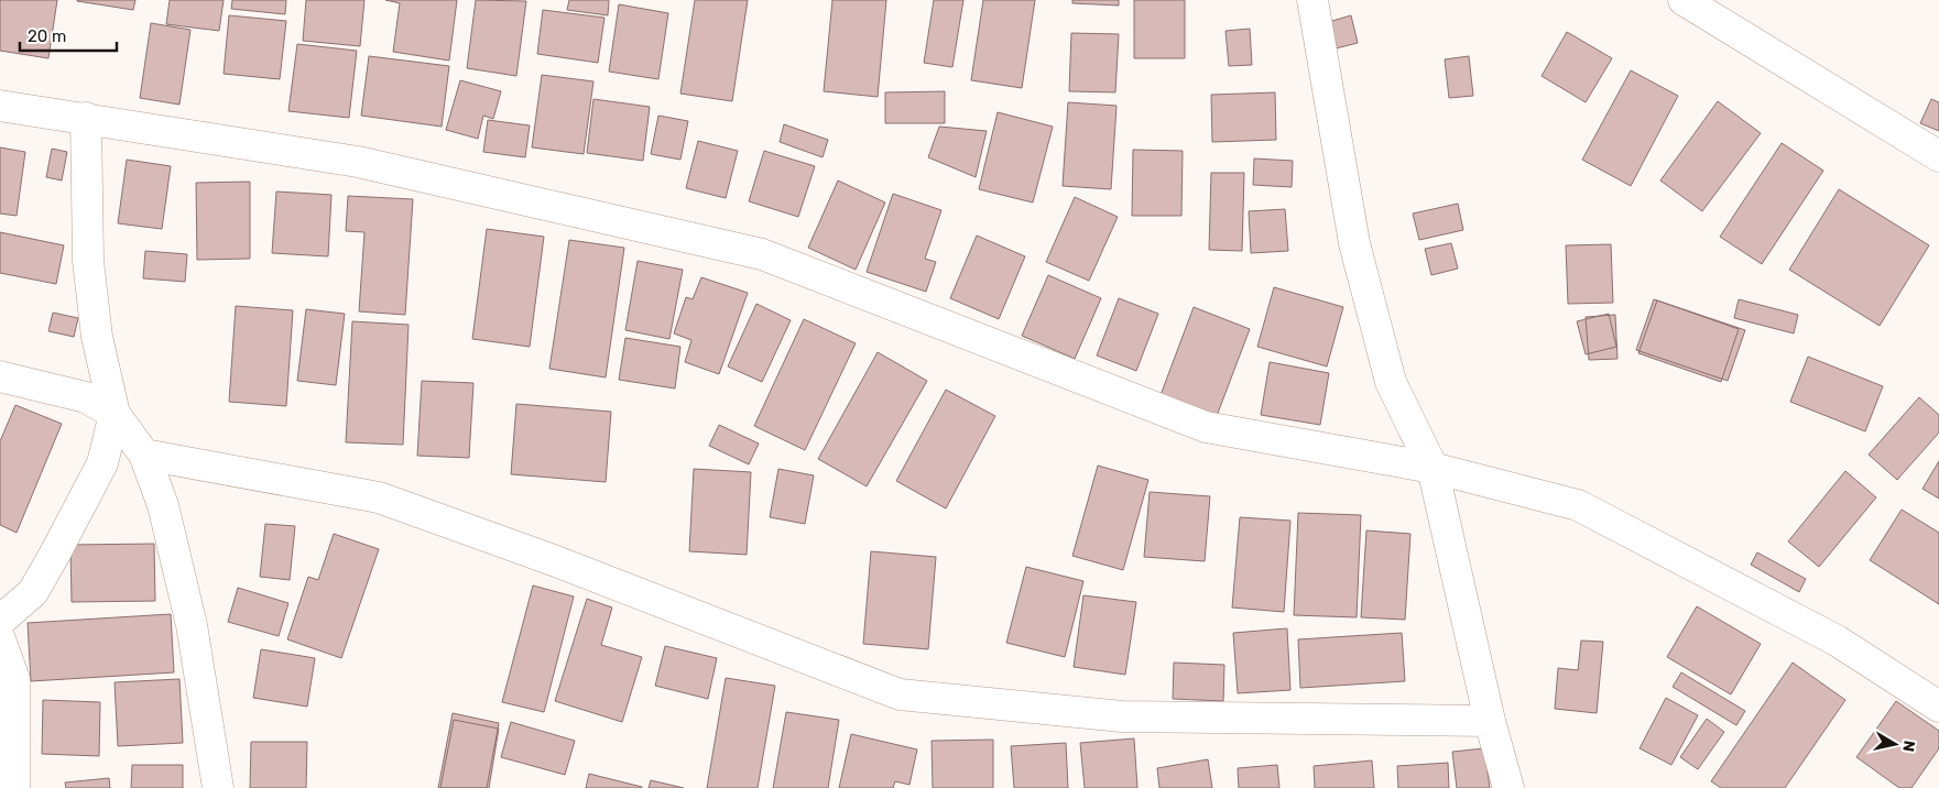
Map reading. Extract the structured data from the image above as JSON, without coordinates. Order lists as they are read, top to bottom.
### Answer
{
  "scale_bar": "20 m",
  "north": "right"
}
